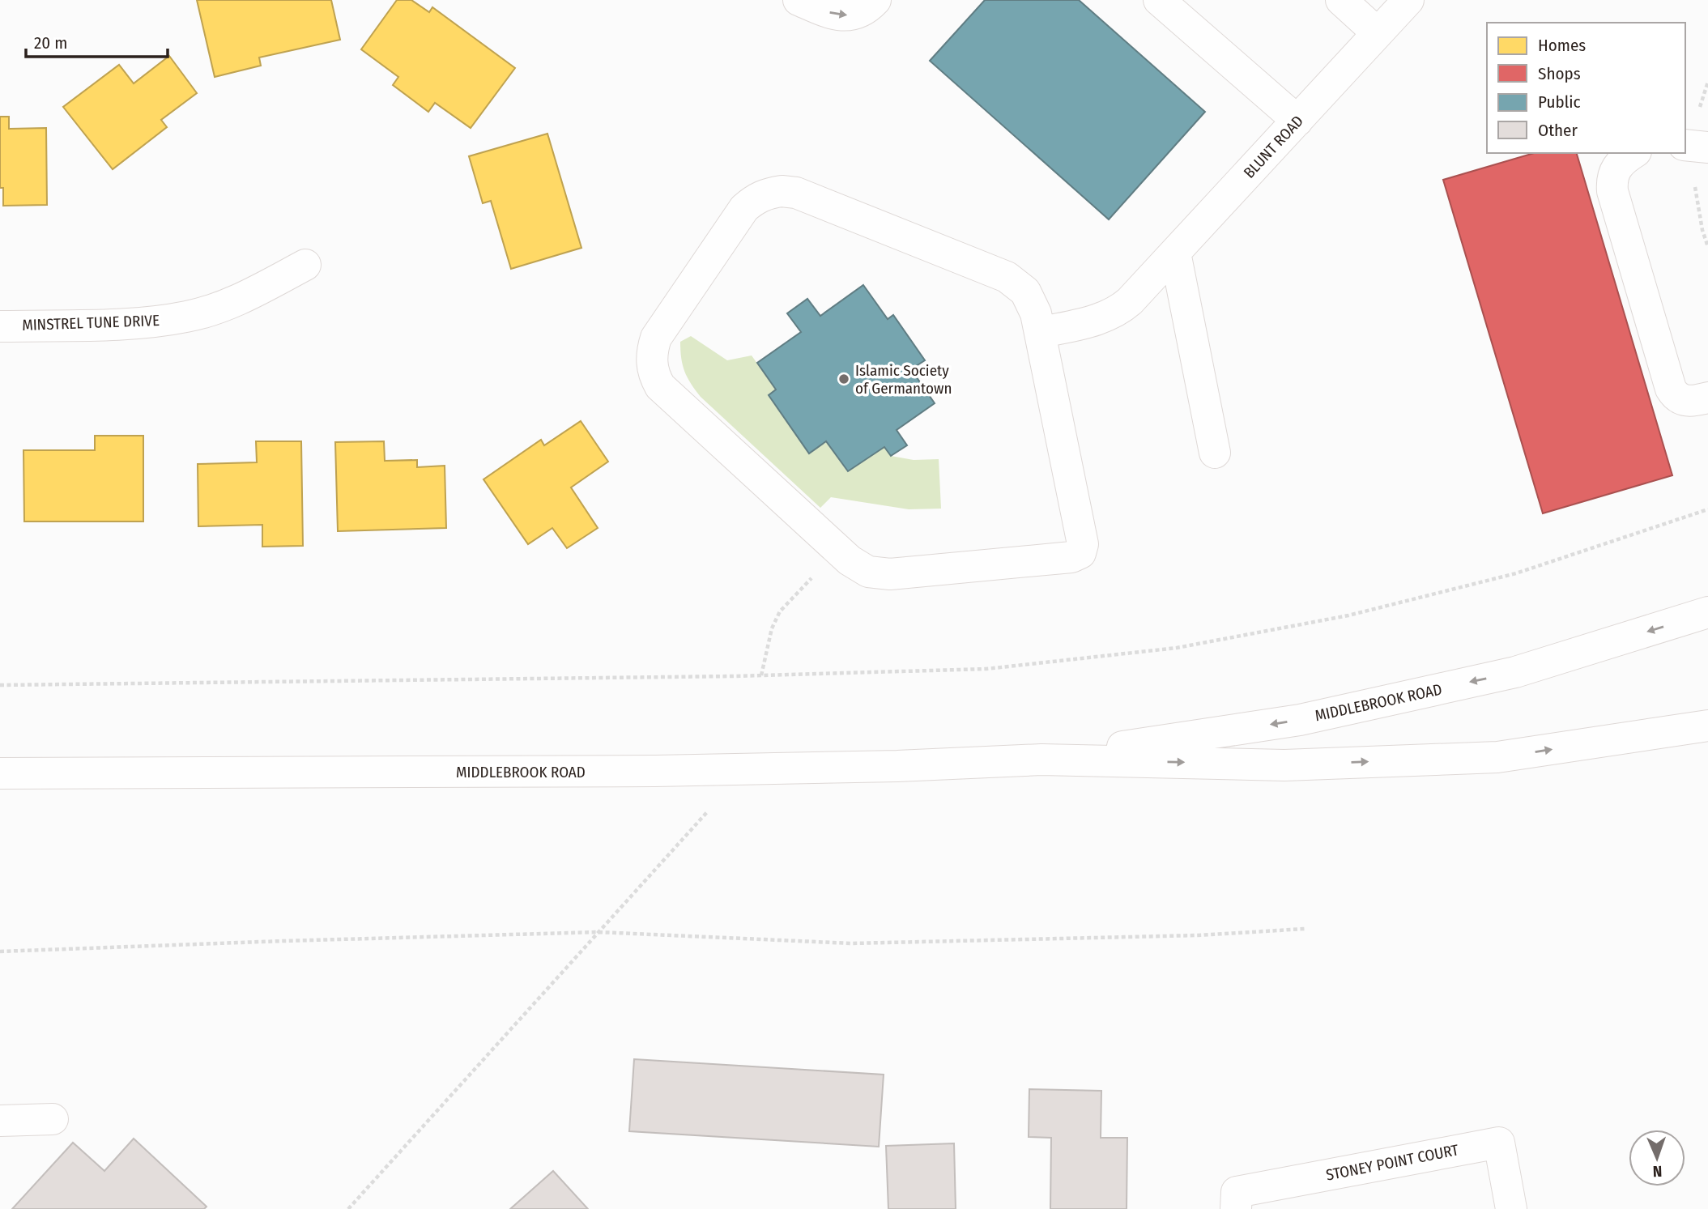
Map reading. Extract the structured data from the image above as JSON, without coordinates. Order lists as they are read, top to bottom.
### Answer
{
  "streets": {
    "street": [
      "BLUNT ROAD",
      "MINSTREL TUNE DRIVE",
      "MIDDLEBROOK ROAD",
      "STONEY POINT COURT"
    ]
  },
  "places": ["Islamic Society of Germantown"],
  "legend": [
    "Homes",
    "Shops",
    "Public",
    "Other"
  ],
  "scale_bar": "20 m",
  "north": "bottom"
}
